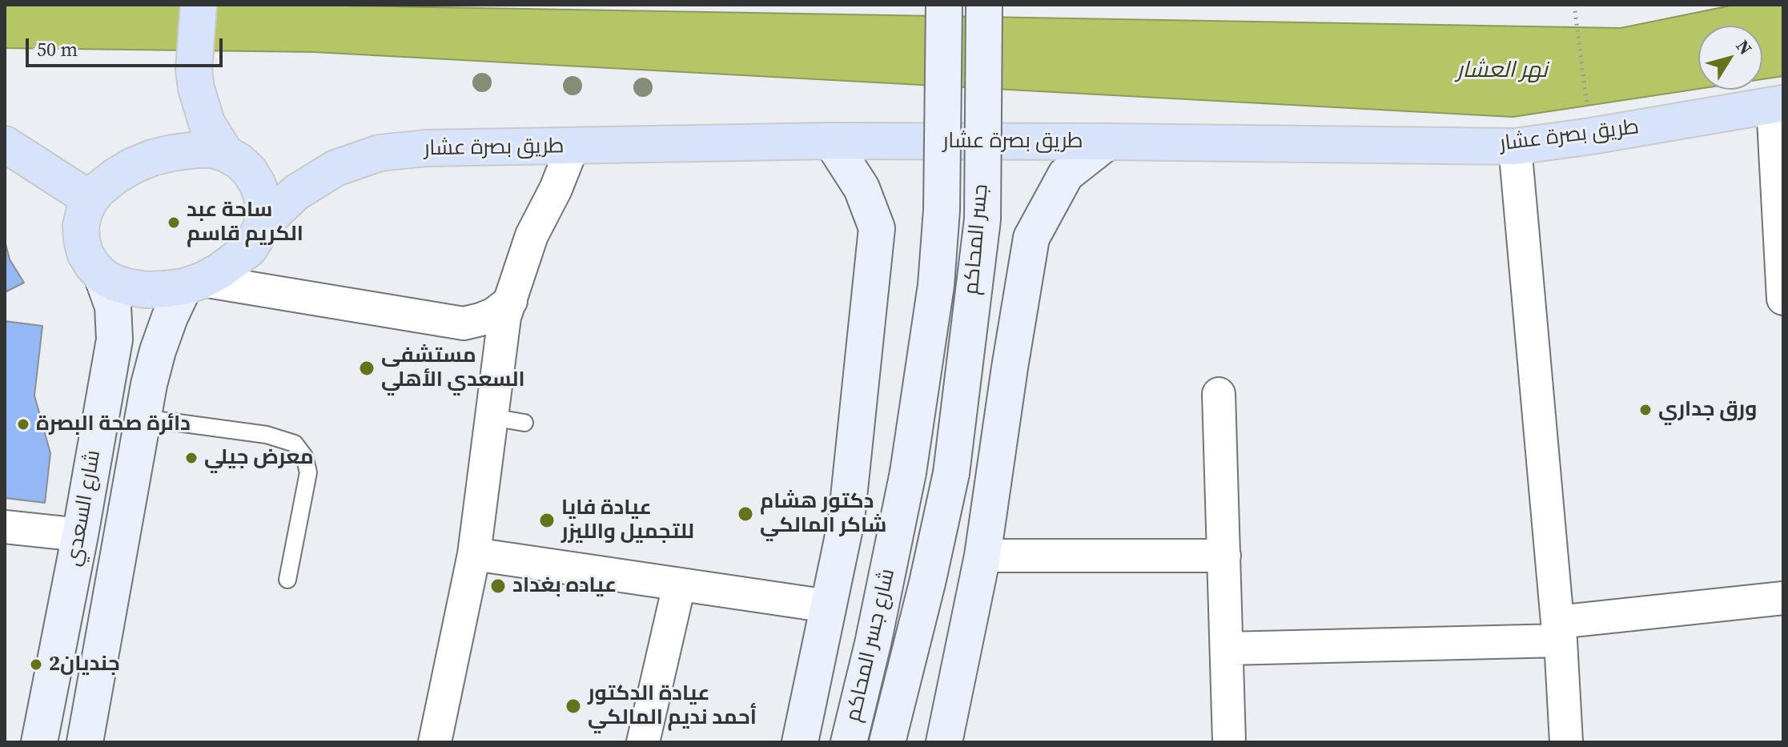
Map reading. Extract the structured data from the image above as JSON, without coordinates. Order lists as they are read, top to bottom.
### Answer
{
  "streets": {
    "main road": [
      "طريق بصرة عشار",
      "جسر المحاكم",
      "شارع السعدي",
      "شارع جسر المحاكم"
    ]
  },
  "crossings": [
    ["طريق بصرة عشار", "شارع السعدي"],
    ["جسر المحاكم", "شارع جسر المحاكم"]
  ],
  "water": ["نهر العشار"],
  "places": [
    "ساحة عبد الكريم قاسم",
    "مستشفى السعدي الأهلي",
    "ورق جداري",
    "دائرة صحة البصرة",
    "معرض جيلي",
    "دكتور هشام شاكر المالكي",
    "عيادة فايا للتجميل والليزر",
    "عياده بغداد",
    "جنديان2",
    "عيادة الدكتور أحمد نديم المالكي"
  ],
  "scale_bar": "50 m",
  "north": "top right"
}
